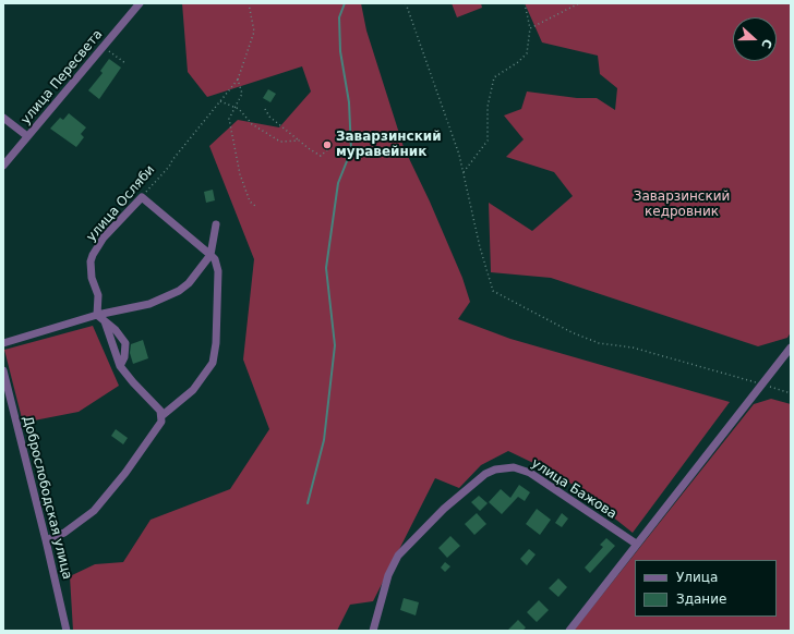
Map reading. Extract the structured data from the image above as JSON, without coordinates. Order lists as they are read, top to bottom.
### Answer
{
  "streets": {
    "street": [
      "улица Пересвета",
      "улица Осляби",
      "улица Бажова",
      "Доброслободская улица"
    ]
  },
  "parks": ["Заварзинский кедровник"],
  "places": ["Заварзинский муравейник"],
  "legend": ["Улица", "Здание"],
  "north": "right"
}
